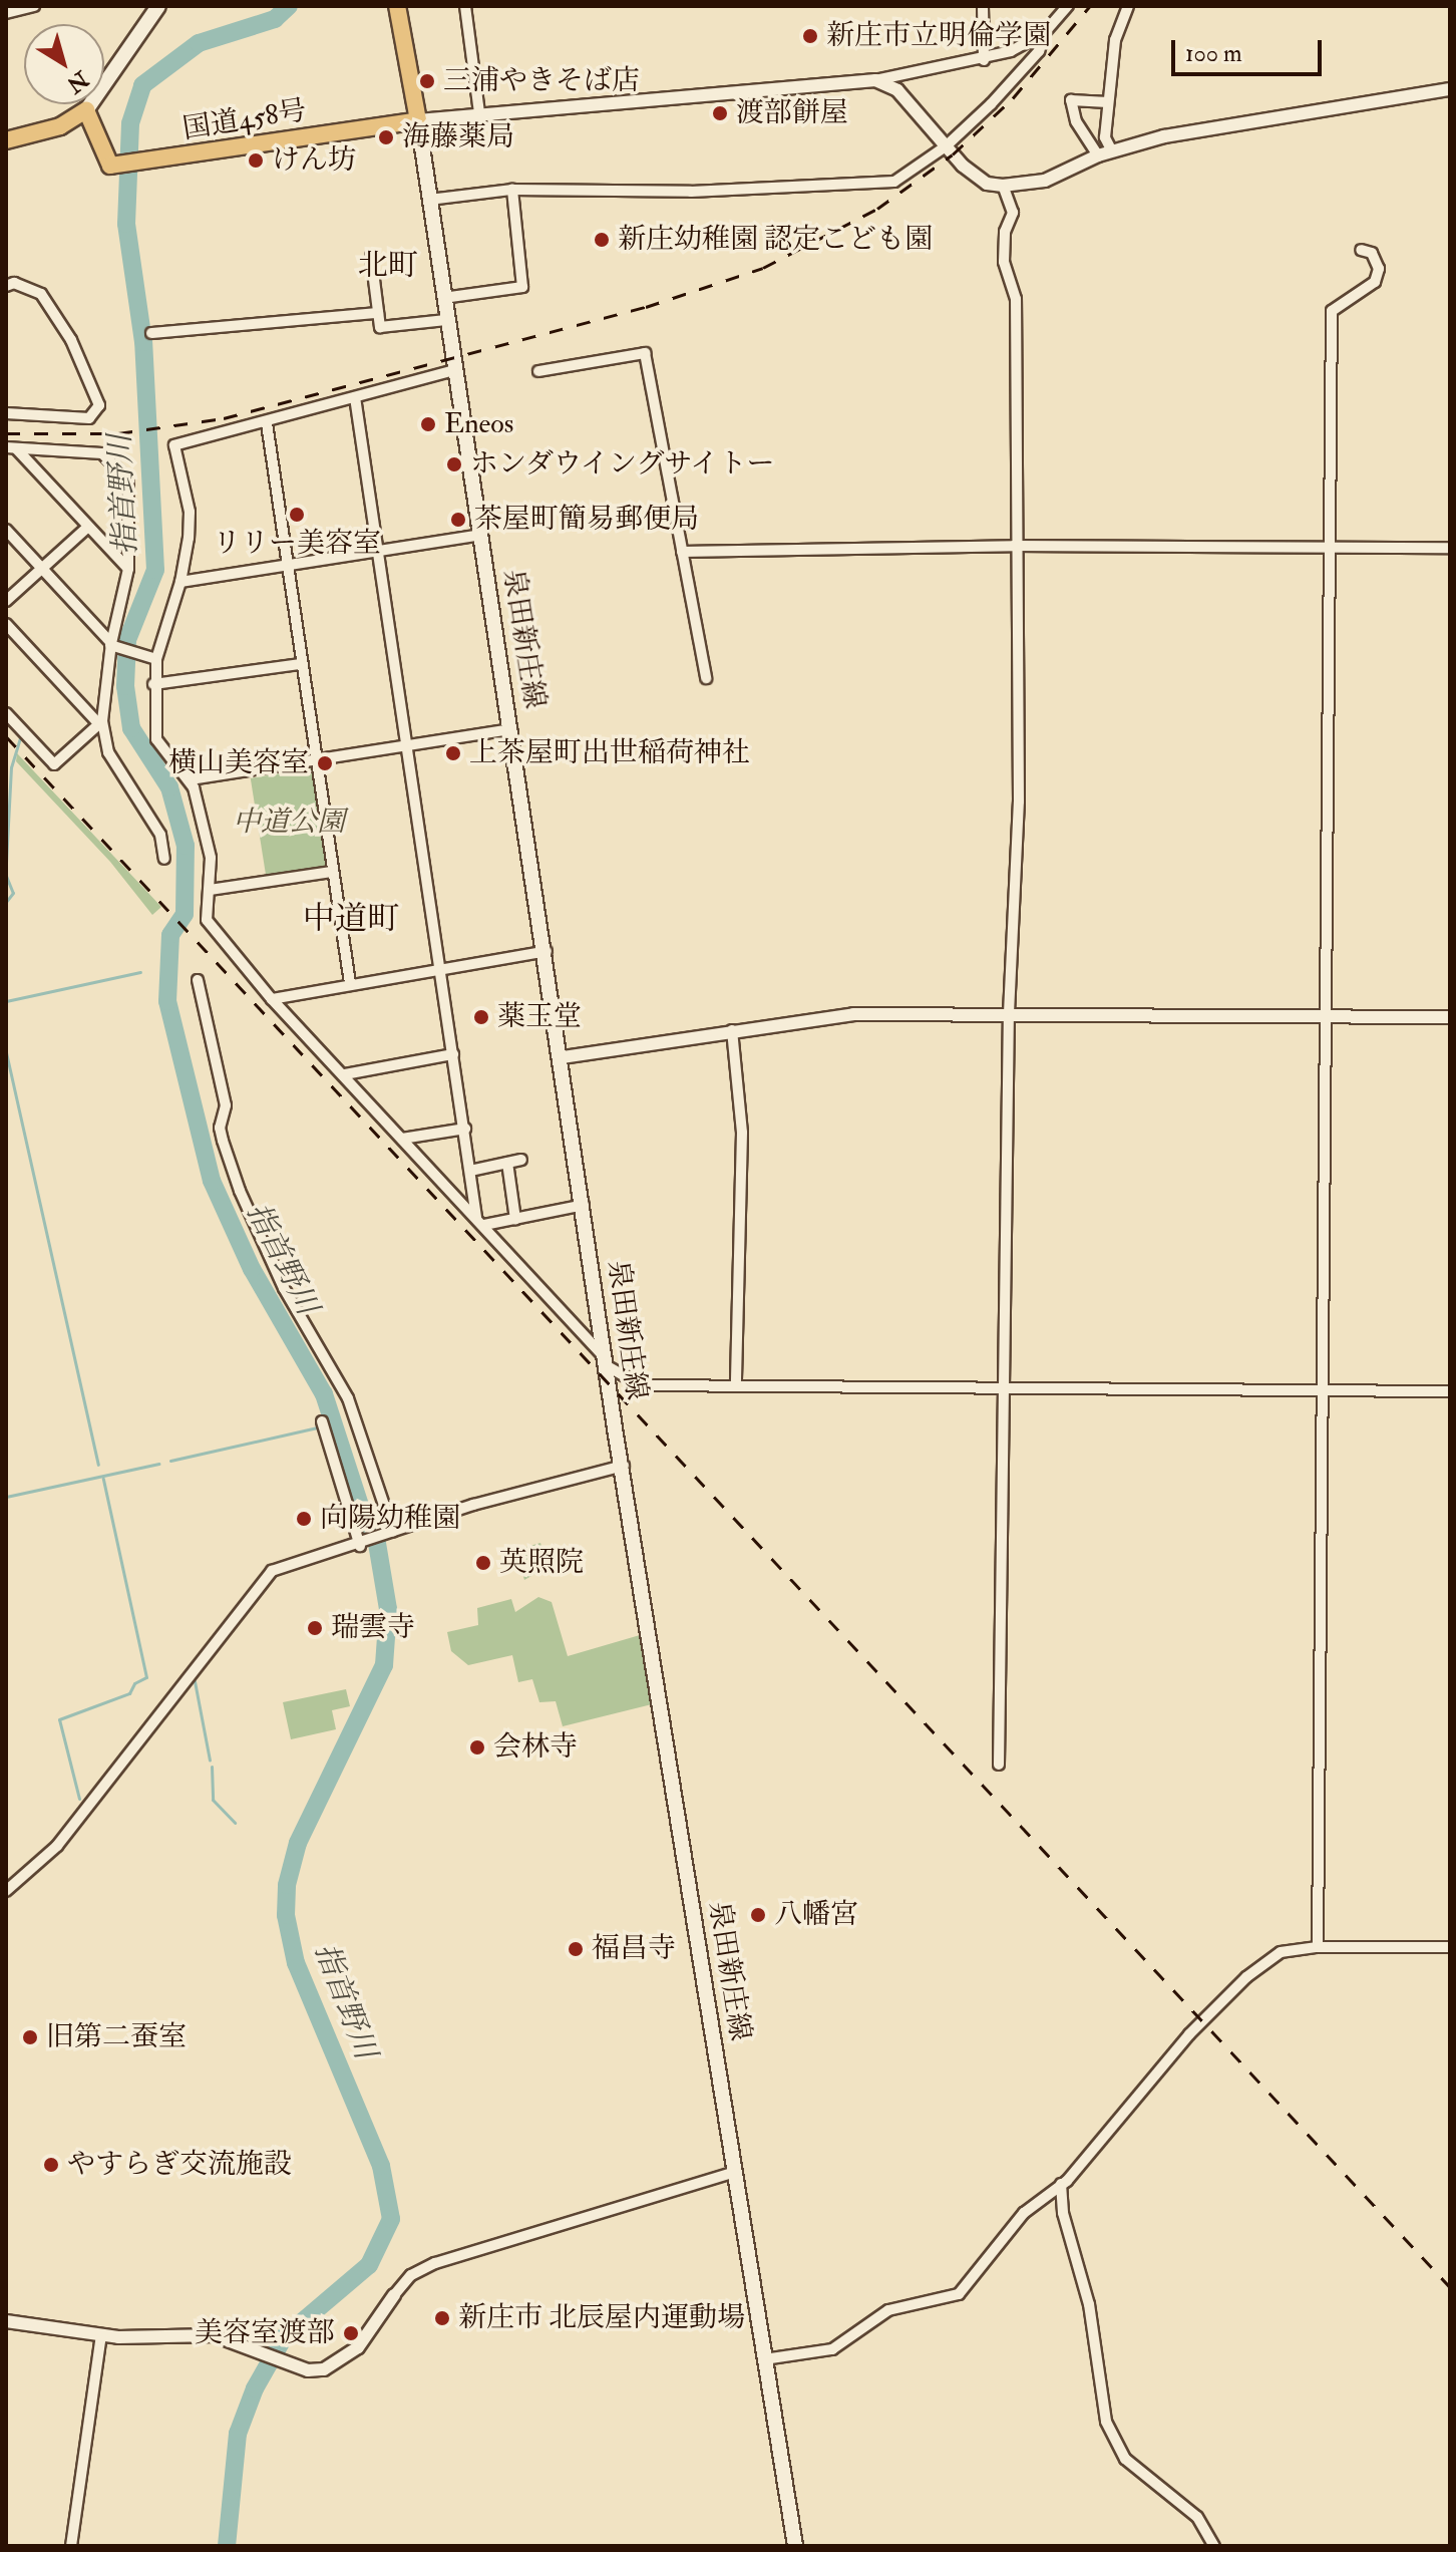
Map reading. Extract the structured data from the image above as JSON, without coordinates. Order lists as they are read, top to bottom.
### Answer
{
  "streets": {
    "highway": ["国道458号"],
    "main road": ["泉田新庄線"]
  },
  "crossings": [
    ["国道458号", "泉田新庄線"]
  ],
  "districts": ["北町", "中道町"],
  "water": ["指首野川"],
  "parks": ["中道公園"],
  "places": [
    "新庄市立明倫学園",
    "三浦やきそば店",
    "渡部餅屋",
    "海藤薬局",
    "けん坊",
    "新庄幼稚園 認定こども園",
    "Eneos",
    "ホンダウイングサイトー",
    "リリー美容室",
    "茶屋町簡易郵便局",
    "上茶屋町出世稲荷神社",
    "横山美容室",
    "薬王堂",
    "向陽幼稚園",
    "英照院",
    "瑞雲寺",
    "会林寺",
    "八幡宮",
    "福昌寺",
    "旧第二蚕室",
    "やすらぎ交流施設",
    "新庄市 北辰屋内運動場",
    "美容室渡部"
  ],
  "scale_bar": "100 m",
  "north": "bottom right"
}
